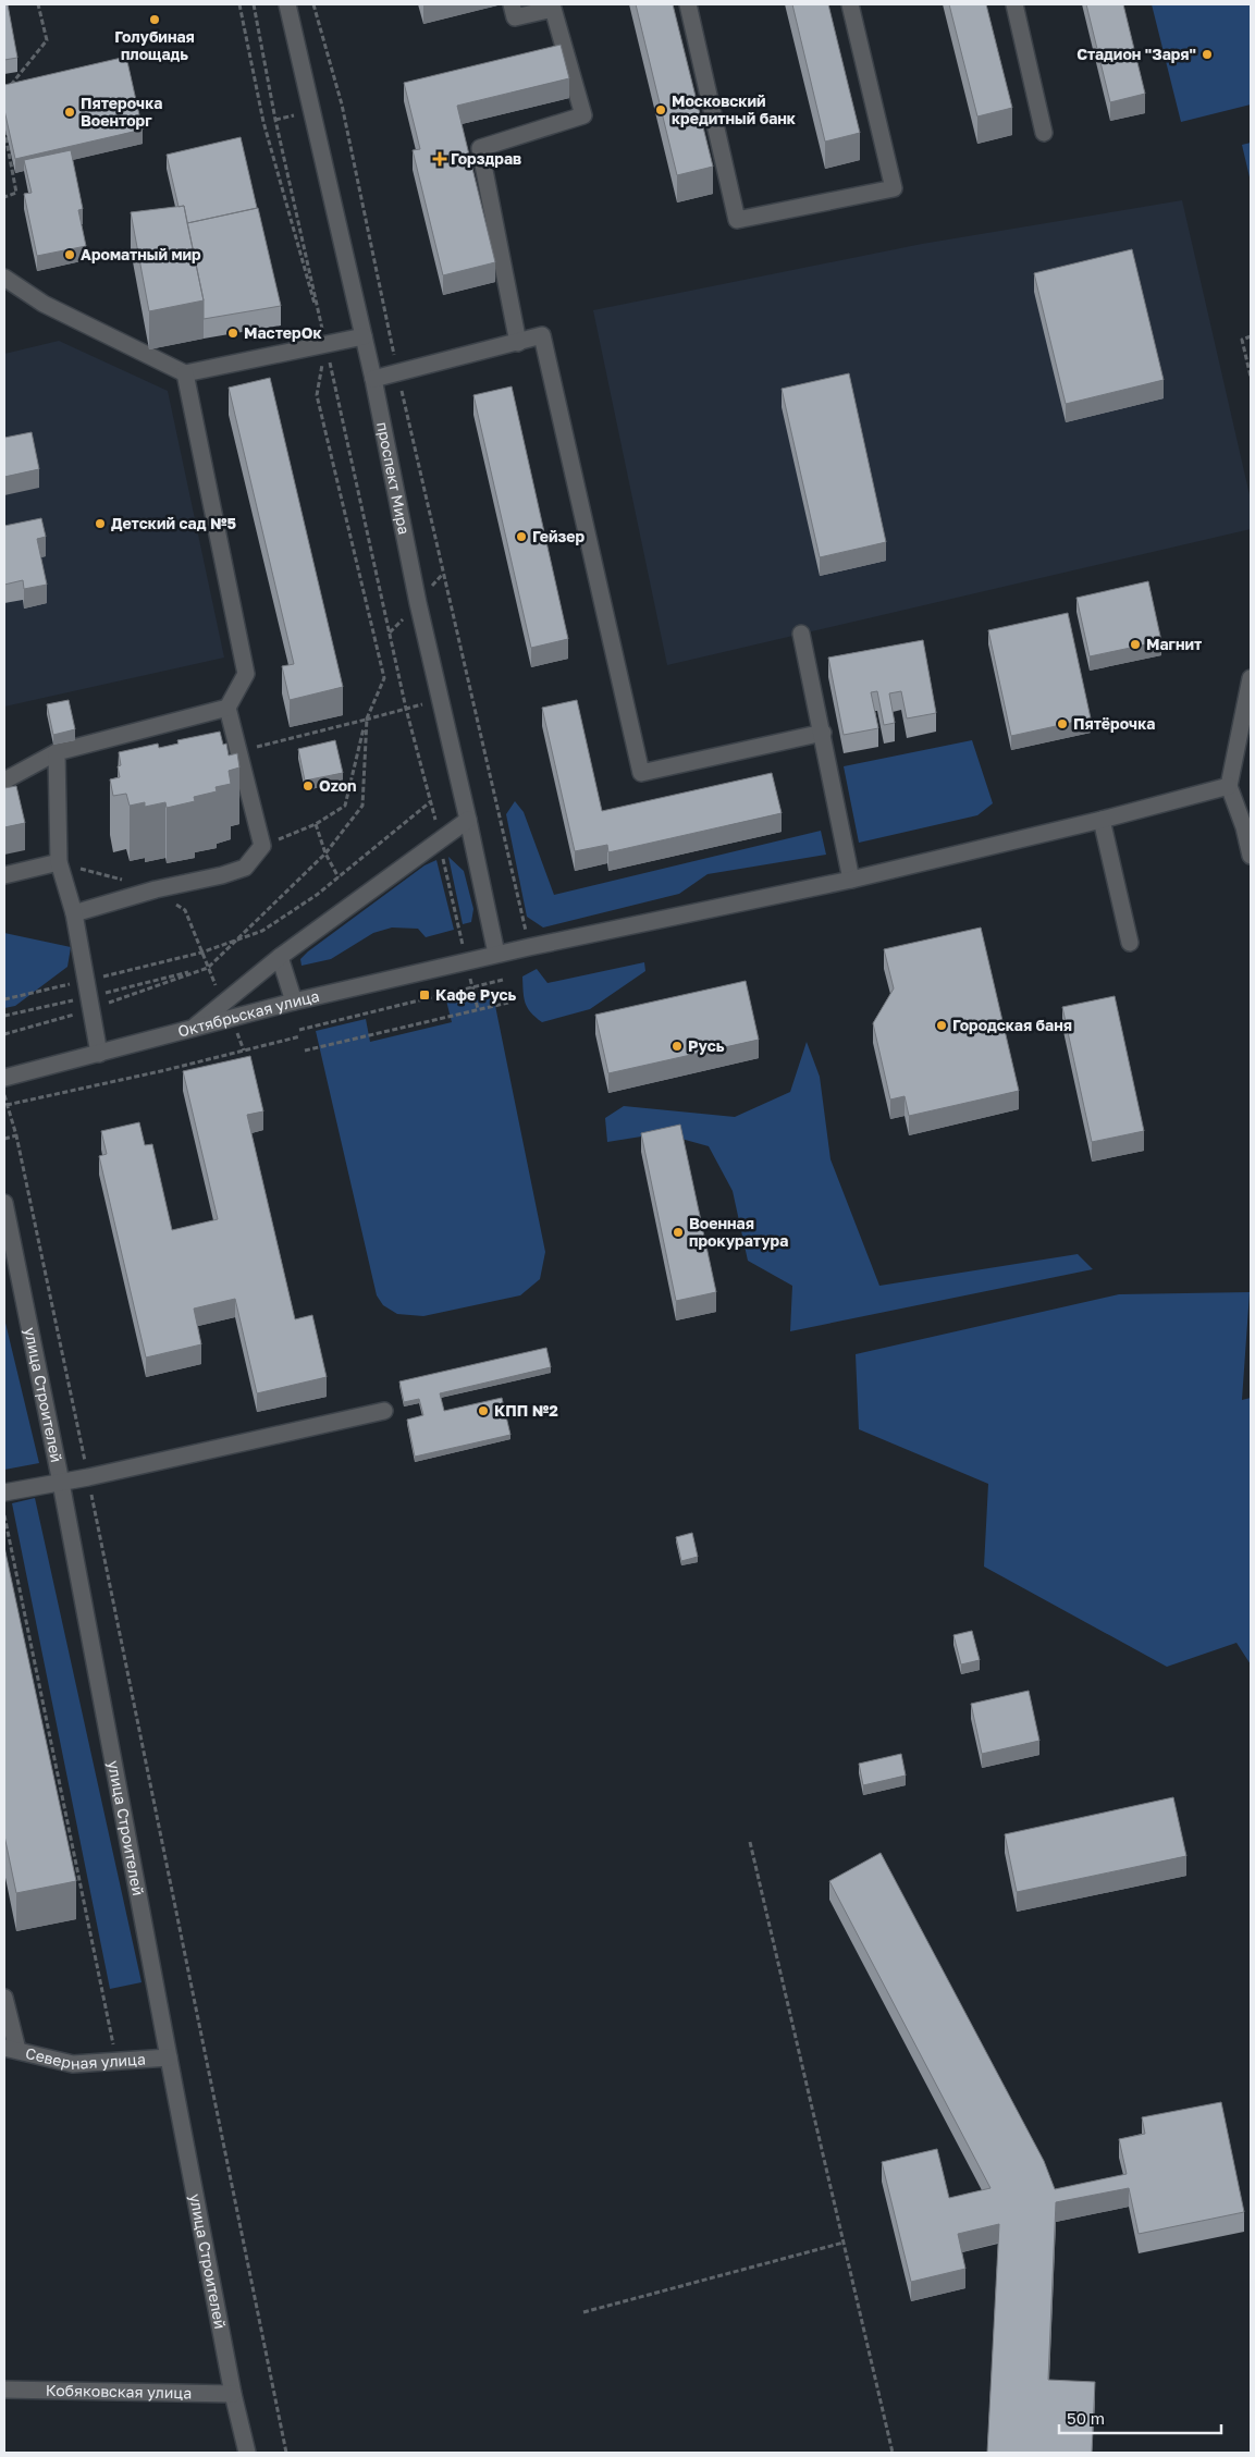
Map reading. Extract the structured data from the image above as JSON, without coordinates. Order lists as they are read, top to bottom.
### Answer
{
  "streets": {
    "street": [
      "проспект Мира",
      "Октябрьская улица",
      "улица Строителей",
      "Северная улица",
      "Кобяковская улица"
    ]
  },
  "crossings": [
    ["проспект Мира", "Октябрьская улица"],
    ["улица Строителей", "Северная улица"],
    ["улица Строителей", "Кобяковская улица"]
  ],
  "places": {
    "other": [
      "Голубиная площадь",
      "Стадион \"Заря\"",
      "Московский кредитный банк",
      "Пятерочка Военторг",
      "Ароматный мир",
      "МастерОк",
      "Детский сад №5",
      "Гейзер",
      "Магнит",
      "Пятёрочка",
      "Ozon",
      "Городская баня",
      "Русь",
      "Военная прокуратура",
      "КПП №2"
    ],
    "health": ["Горздрав"],
    "transit": ["Кафе Русь"]
  },
  "scale_bar": "50 m"
}
